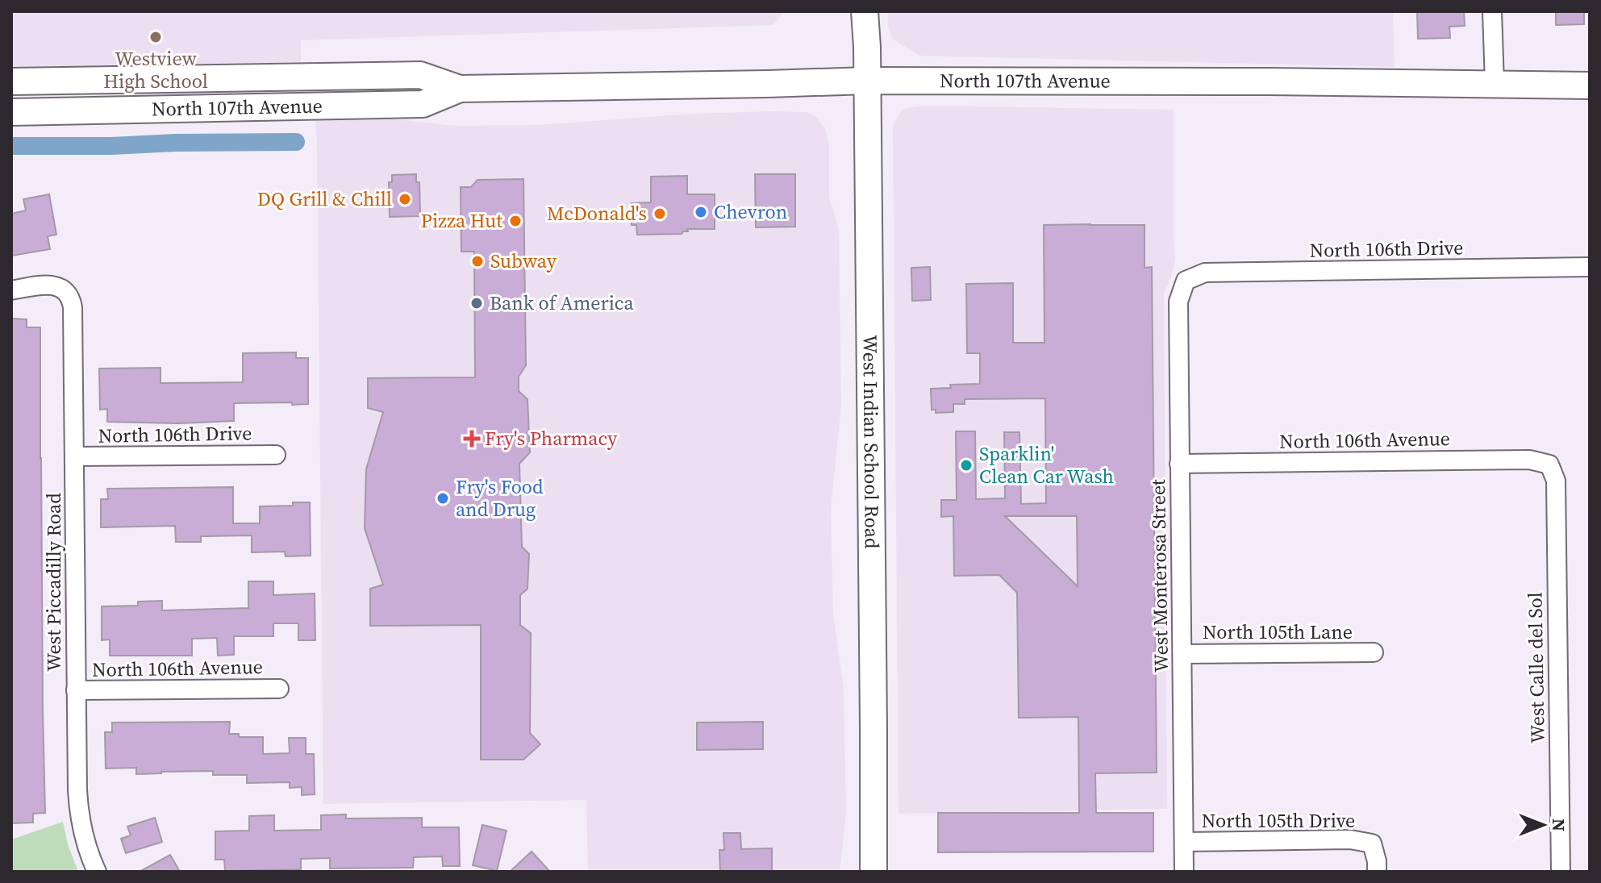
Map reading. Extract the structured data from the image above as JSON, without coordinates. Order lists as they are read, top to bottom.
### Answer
{
  "streets": {
    "main road": ["North 107th Avenue", "West Indian School Road"],
    "street": [
      "North 106th Drive",
      "North 106th Avenue",
      "West Monterosa Street",
      "West Piccadilly Road",
      "North 105th Lane",
      "West Calle del Sol",
      "North 105th Drive"
    ]
  },
  "crossings": [
    ["North 107th Avenue", "West Indian School Road"],
    ["North 106th Drive", "West Monterosa Street"],
    ["North 106th Drive", "West Piccadilly Road"],
    ["North 106th Avenue", "West Monterosa Street"],
    ["North 106th Avenue", "West Piccadilly Road"],
    ["North 106th Avenue", "West Calle del Sol"],
    ["West Monterosa Street", "North 105th Lane"],
    ["West Monterosa Street", "North 105th Drive"]
  ],
  "places": {
    "other": [
      "Westview High School",
      "DQ Grill & Chill",
      "Chevron",
      "McDonald's",
      "Pizza Hut",
      "Subway",
      "Bank of America",
      "Sparklin' Clean Car Wash",
      "Fry's Food and Drug"
    ],
    "health": ["Fry's Pharmacy"]
  },
  "north": "right"
}
